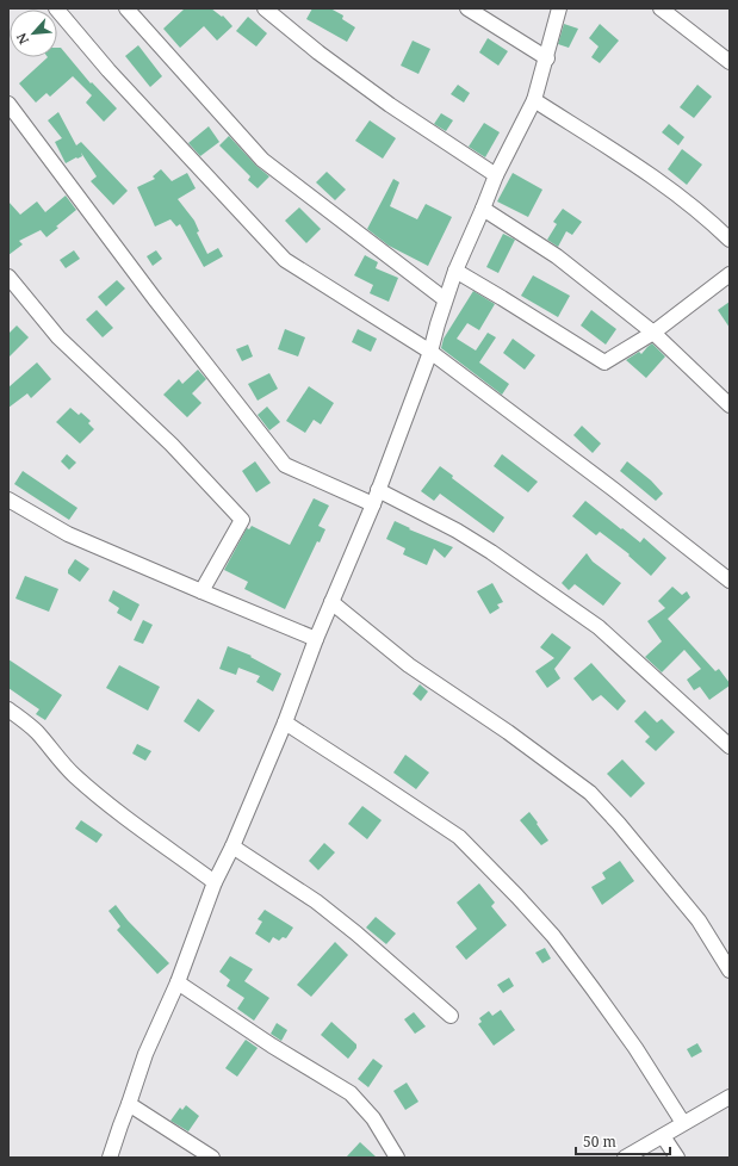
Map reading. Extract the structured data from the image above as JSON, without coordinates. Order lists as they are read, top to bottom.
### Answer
{
  "scale_bar": "50 m",
  "north": "bottom left"
}
